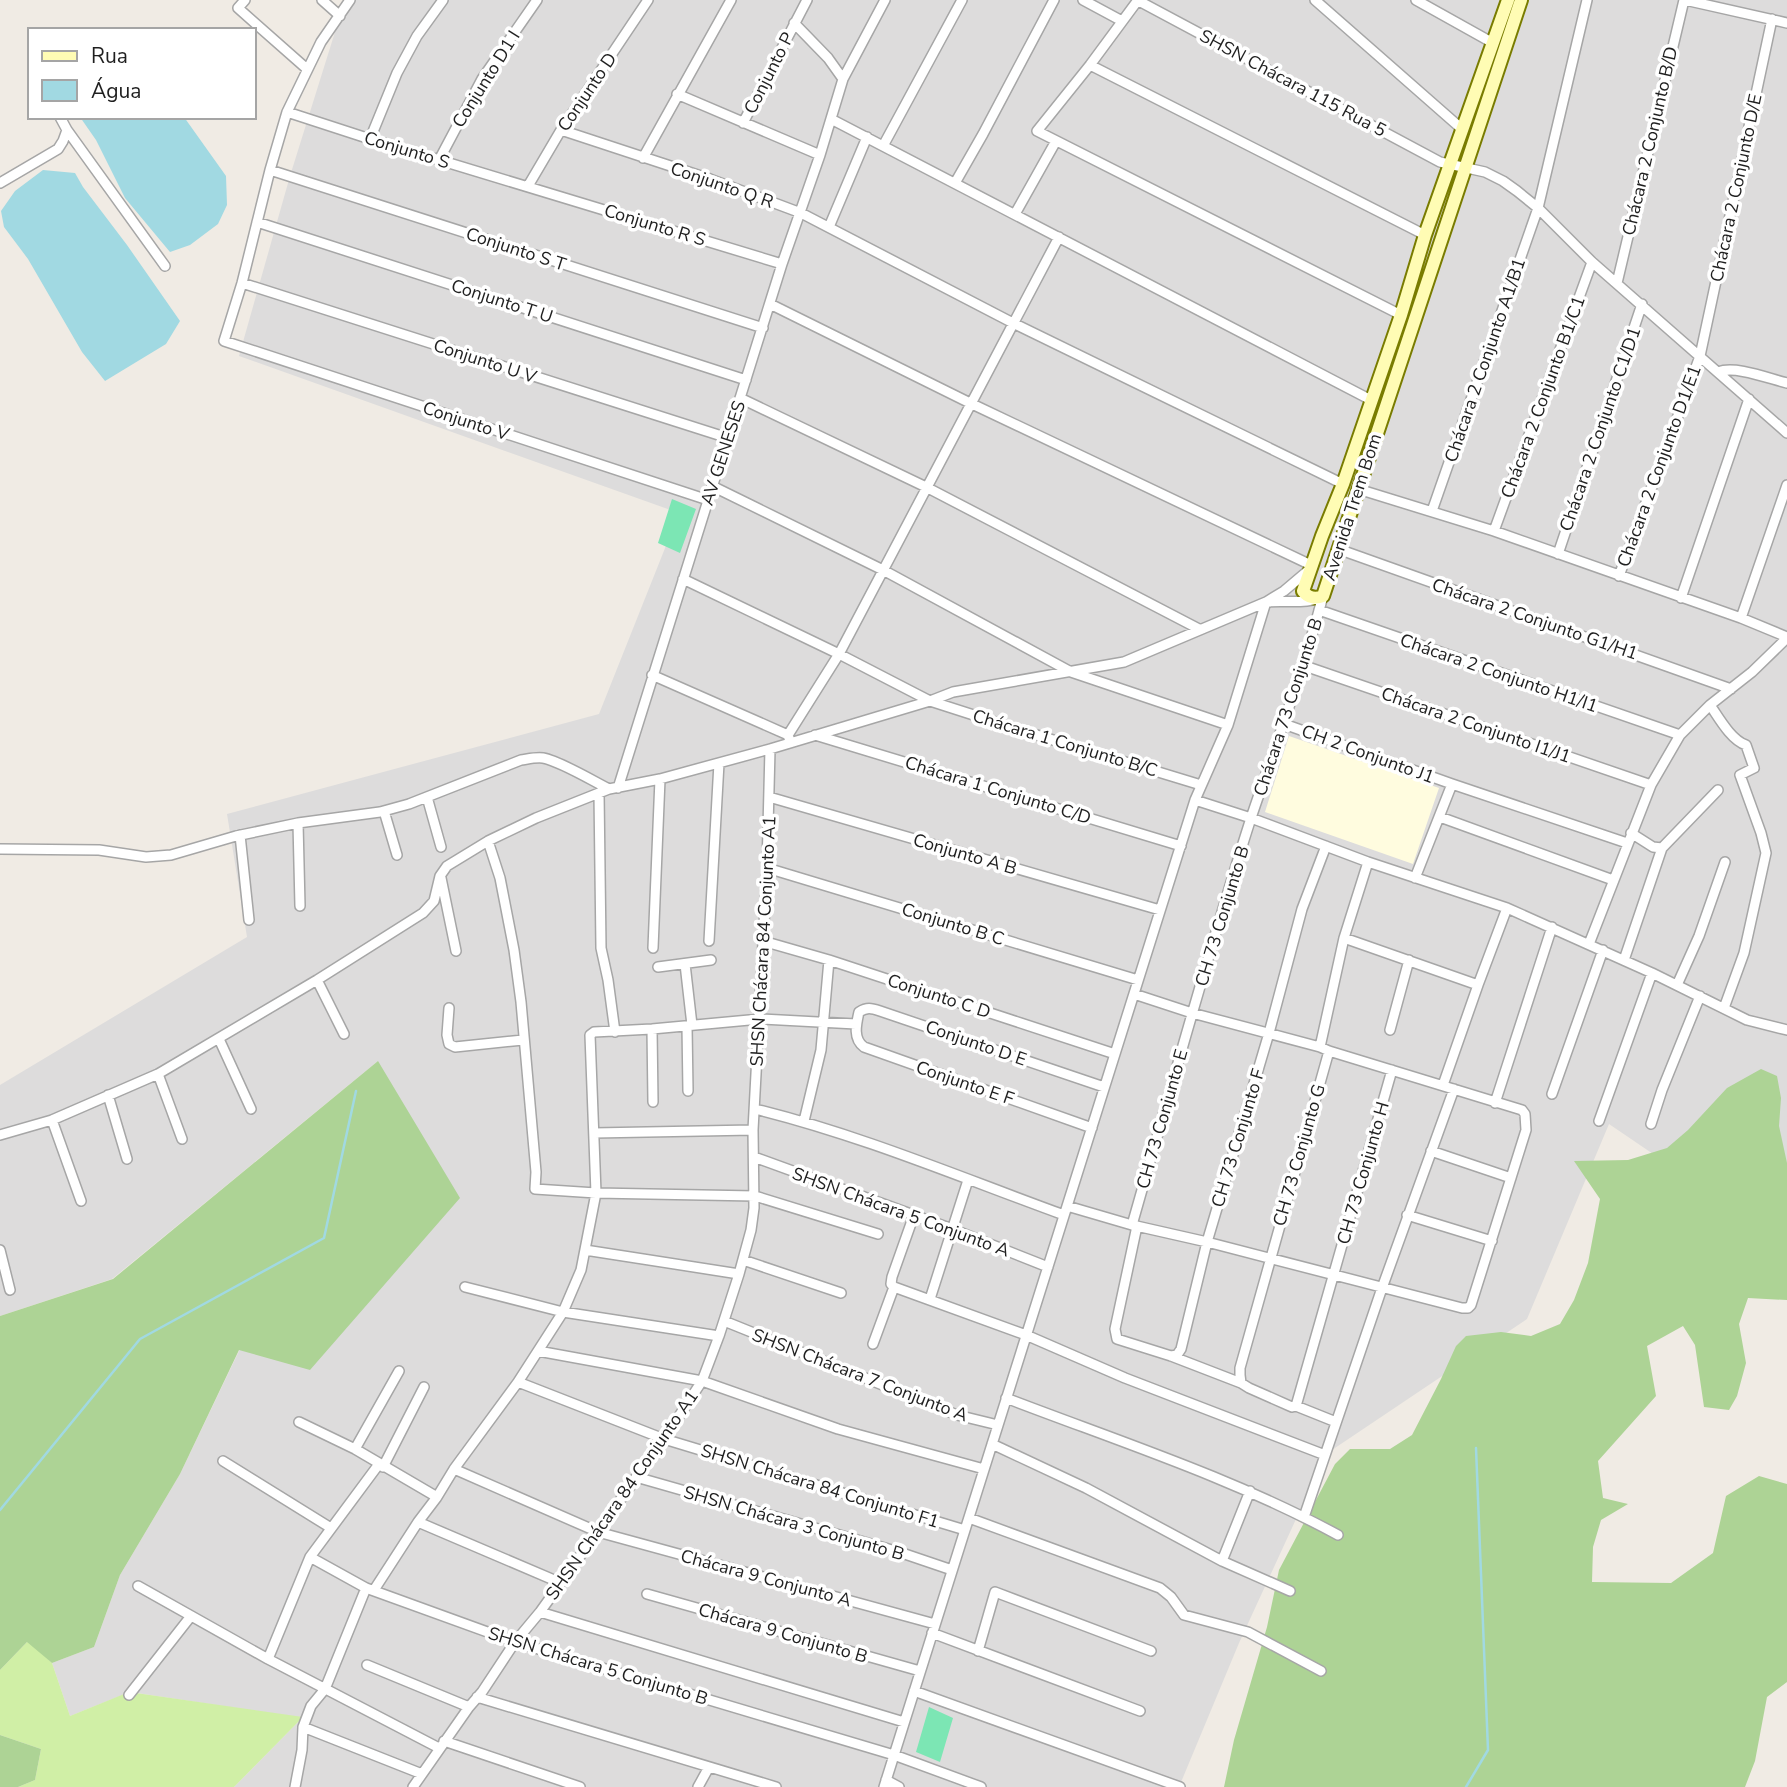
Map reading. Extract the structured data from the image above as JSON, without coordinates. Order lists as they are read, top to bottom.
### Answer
{
  "streets": {
    "street": [
      "Conjunto P",
      "Conjunto D1 I",
      "SHSN Chácara 115 Rua 5",
      "Conjunto D",
      "Chácara 2 Conjunto B/D",
      "Conjunto S",
      "Conjunto Q R",
      "Chácara 2 Conjunto D/E",
      "Conjunto R S",
      "Conjunto S T",
      "Conjunto T U",
      "Chácara 2 Conjunto A1/B1",
      "Conjunto U V",
      "Chácara 2 Conjunto B1/C1",
      "Conjunto V",
      "Chácara 2 Conjunto C1/D1",
      "AV GENESES",
      "Chácara 2 Conjunto D1/E1",
      "Avenida Trem Bom",
      "Chácara 2 Conjunto G1/H1",
      "Chácara 2 Conjunto H1/I1",
      "Chácara 73 Conjunto B",
      "Chácara 2 Conjunto I1/J1",
      "Chácara 1 Conjunto B/C",
      "CH 2 Conjunto J1",
      "Chácara 1 Conjunto C/D",
      "Conjunto A B",
      "CH 73 Conjunto B",
      "Conjunto B C",
      "SHSN Chácara 84 Conjunto A1",
      "Conjunto C D",
      "Conjunto D E",
      "Conjunto E F",
      "CH 73 Conjunto E",
      "CH 73 Conjunto F",
      "CH 73 Conjunto G",
      "CH 73 Conjunto H",
      "SHSN Chácara 5 Conjunto A",
      "SHSN Chácara 7 Conjunto A",
      "SHSN Chácara 84 Conjunto F1",
      "SHSN Chácara 3 Conjunto B",
      "Chácara 9 Conjunto A",
      "Chácara 9 Conjunto B",
      "SHSN Chácara 5 Conjunto B"
    ]
  },
  "crossings": [
    ["Conjunto D1 I", "Conjunto S"],
    ["SHSN Chácara 115 Rua 5", "Avenida Trem Bom"],
    ["Conjunto D", "Conjunto S"],
    ["Conjunto D", "Conjunto Q R"],
    ["Conjunto D", "Conjunto R S"],
    ["Conjunto S", "Conjunto R S"],
    ["Conjunto Q R", "AV GENESES"],
    ["Conjunto Q R", "Avenida Trem Bom"],
    ["Chácara 2 Conjunto D/E", "Chácara 2 Conjunto D1/E1"],
    ["Conjunto R S", "AV GENESES"],
    ["Conjunto S T", "AV GENESES"],
    ["Conjunto T U", "AV GENESES"],
    ["Conjunto U V", "Conjunto V"],
    ["Conjunto U V", "AV GENESES"],
    ["Conjunto V", "AV GENESES"],
    ["AV GENESES", "Chácara 1 Conjunto B/C"],
    ["Avenida Trem Bom", "Chácara 2 Conjunto G1/H1"],
    ["Avenida Trem Bom", "Chácara 2 Conjunto H1/I1"],
    ["Avenida Trem Bom", "Chácara 73 Conjunto B"],
    ["Chácara 2 Conjunto H1/I1", "Chácara 73 Conjunto B"],
    ["Chácara 73 Conjunto B", "Chácara 2 Conjunto I1/J1"],
    ["Chácara 73 Conjunto B", "CH 2 Conjunto J1"],
    ["Chácara 73 Conjunto B", "CH 73 Conjunto B"],
    ["Conjunto A B", "SHSN Chácara 84 Conjunto A1"],
    ["CH 73 Conjunto B", "CH 73 Conjunto E"],
    ["Conjunto B C", "SHSN Chácara 84 Conjunto A1"],
    ["SHSN Chácara 84 Conjunto A1", "Conjunto C D"],
    ["SHSN Chácara 84 Conjunto A1", "SHSN Chácara 5 Conjunto A"],
    ["SHSN Chácara 84 Conjunto A1", "SHSN Chácara 7 Conjunto A"],
    ["SHSN Chácara 84 Conjunto A1", "SHSN Chácara 84 Conjunto F1"],
    ["SHSN Chácara 84 Conjunto A1", "SHSN Chácara 3 Conjunto B"],
    ["SHSN Chácara 84 Conjunto A1", "Chácara 9 Conjunto A"],
    ["SHSN Chácara 84 Conjunto A1", "SHSN Chácara 5 Conjunto B"],
    ["Conjunto D E", "Conjunto E F"],
    ["CH 73 Conjunto E", "CH 73 Conjunto F"]
  ],
  "legend": ["Rua", "Água"]
}
